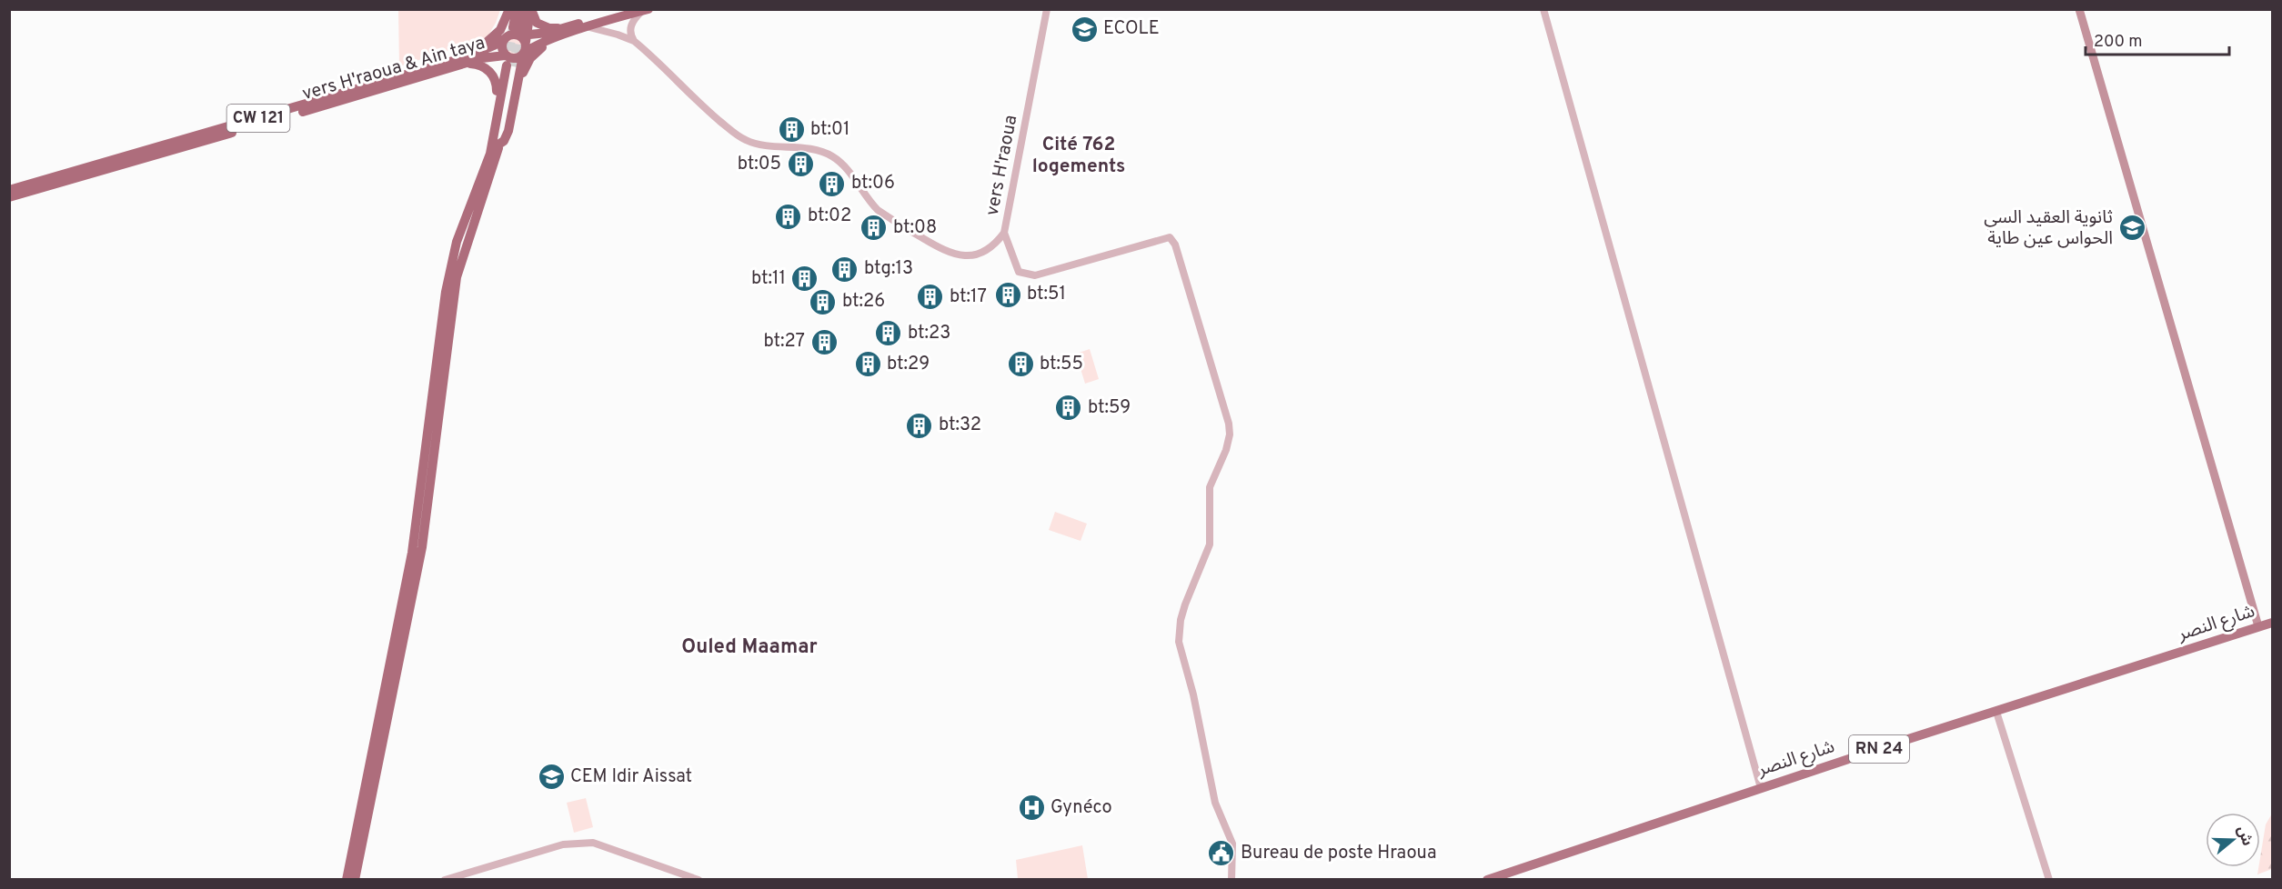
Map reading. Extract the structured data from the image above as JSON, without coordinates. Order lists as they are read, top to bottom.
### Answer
{
  "streets": {
    "highway": ["vers H'raoua & Ain taya", "CW 121"],
    "main road": ["شارع النصر", "RN 24"],
    "street": ["vers H'raoua"]
  },
  "crossings": [
    ["vers H'raoua & Ain taya", "CW 121"]
  ],
  "districts": ["Cité 762 logements", "Ouled Maamar"],
  "places": {
    "school or university": ["ECOLE", "ثانوية العقيد السي الحواس عين طاية", "CEM Idir Aissat"],
    "building": [
      "bt:01",
      "bt:05",
      "bt:06",
      "bt:02",
      "bt:08",
      "btg:13",
      "bt:11",
      "bt:51",
      "bt:17",
      "bt:26",
      "bt:23",
      "bt:27",
      "bt:29",
      "bt:55",
      "bt:59",
      "bt:32"
    ],
    "hospital": ["Gynéco"],
    "public building": ["Bureau de poste Hraoua"]
  },
  "scale_bar": "200 m",
  "north": "right"
}
